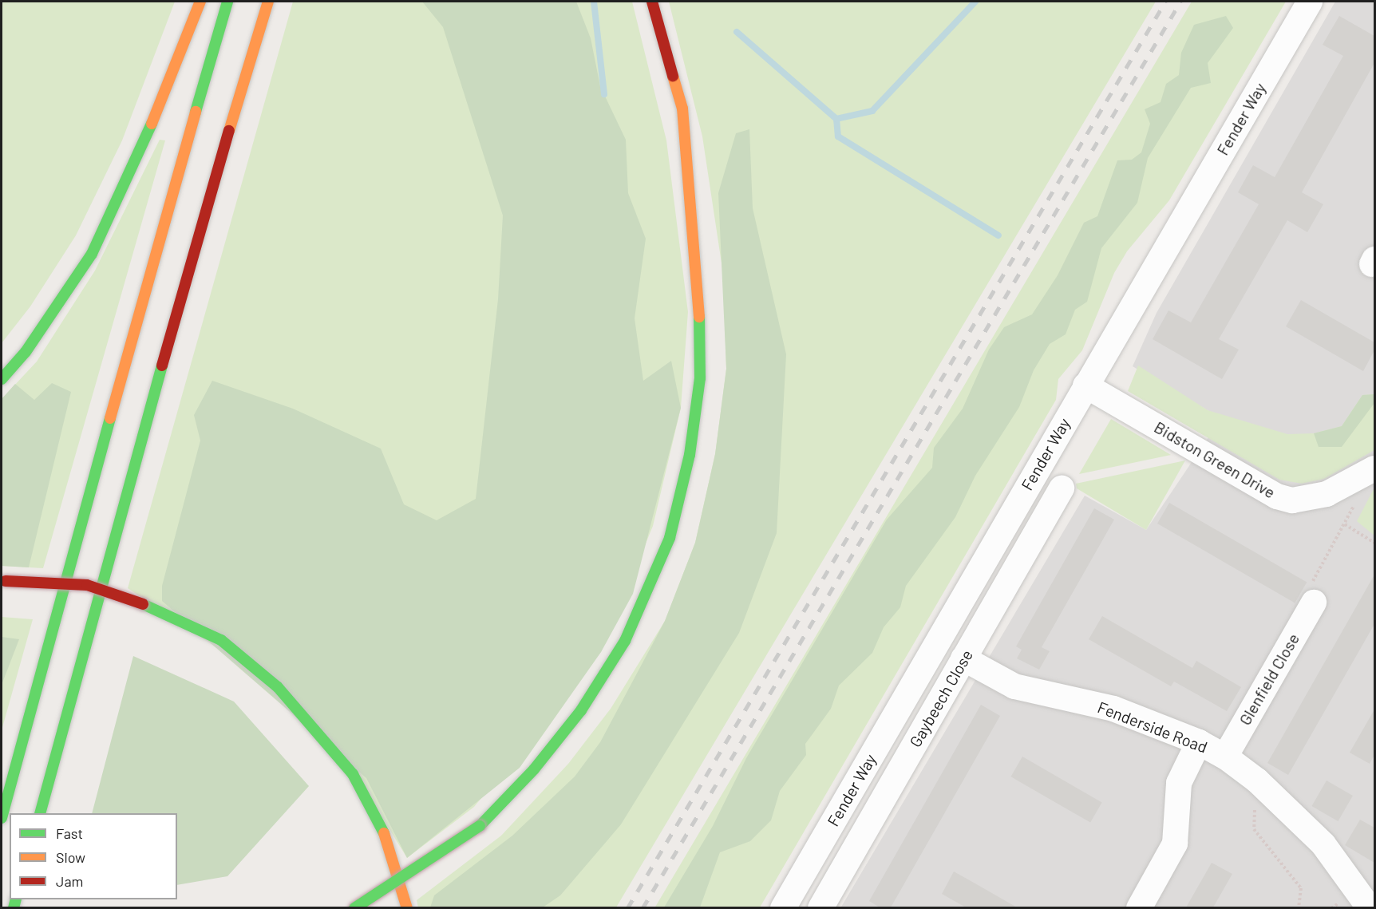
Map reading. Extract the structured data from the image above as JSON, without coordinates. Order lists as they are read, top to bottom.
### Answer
{
  "streets": {
    "street": [
      "Fender Way",
      "Bidston Green Drive",
      "Glenfield Close",
      "Gaybeech Close",
      "Fenderside Road"
    ]
  },
  "crossings": [
    ["Fender Way", "Bidston Green Drive"],
    ["Glenfield Close", "Fenderside Road"],
    ["Gaybeech Close", "Fenderside Road"]
  ],
  "legend": ["Fast", "Slow", "Jam"]
}
